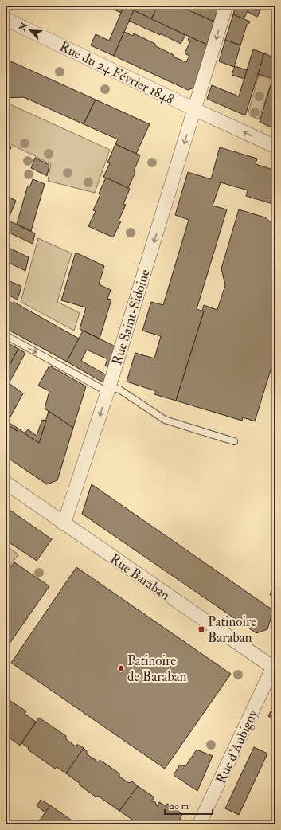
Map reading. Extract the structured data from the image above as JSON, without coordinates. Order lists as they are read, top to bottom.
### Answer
{
  "streets": {
    "street": [
      "Rue du 24 Février 1848",
      "Rue Saint-Sidoine",
      "Rue Baraban",
      "Rue d'Aubigny"
    ]
  },
  "crossings": [
    ["Rue du 24 Février 1848", "Rue Saint-Sidoine"],
    ["Rue Saint-Sidoine", "Rue Baraban"],
    ["Rue Baraban", "Rue d'Aubigny"]
  ],
  "one_way": ["Rue Saint-Sidoine"],
  "places": {
    "transit": ["Patinoire Baraban"],
    "other": ["Patinoire de Baraban"]
  },
  "scale_bar": "20 m",
  "north": "top left"
}
